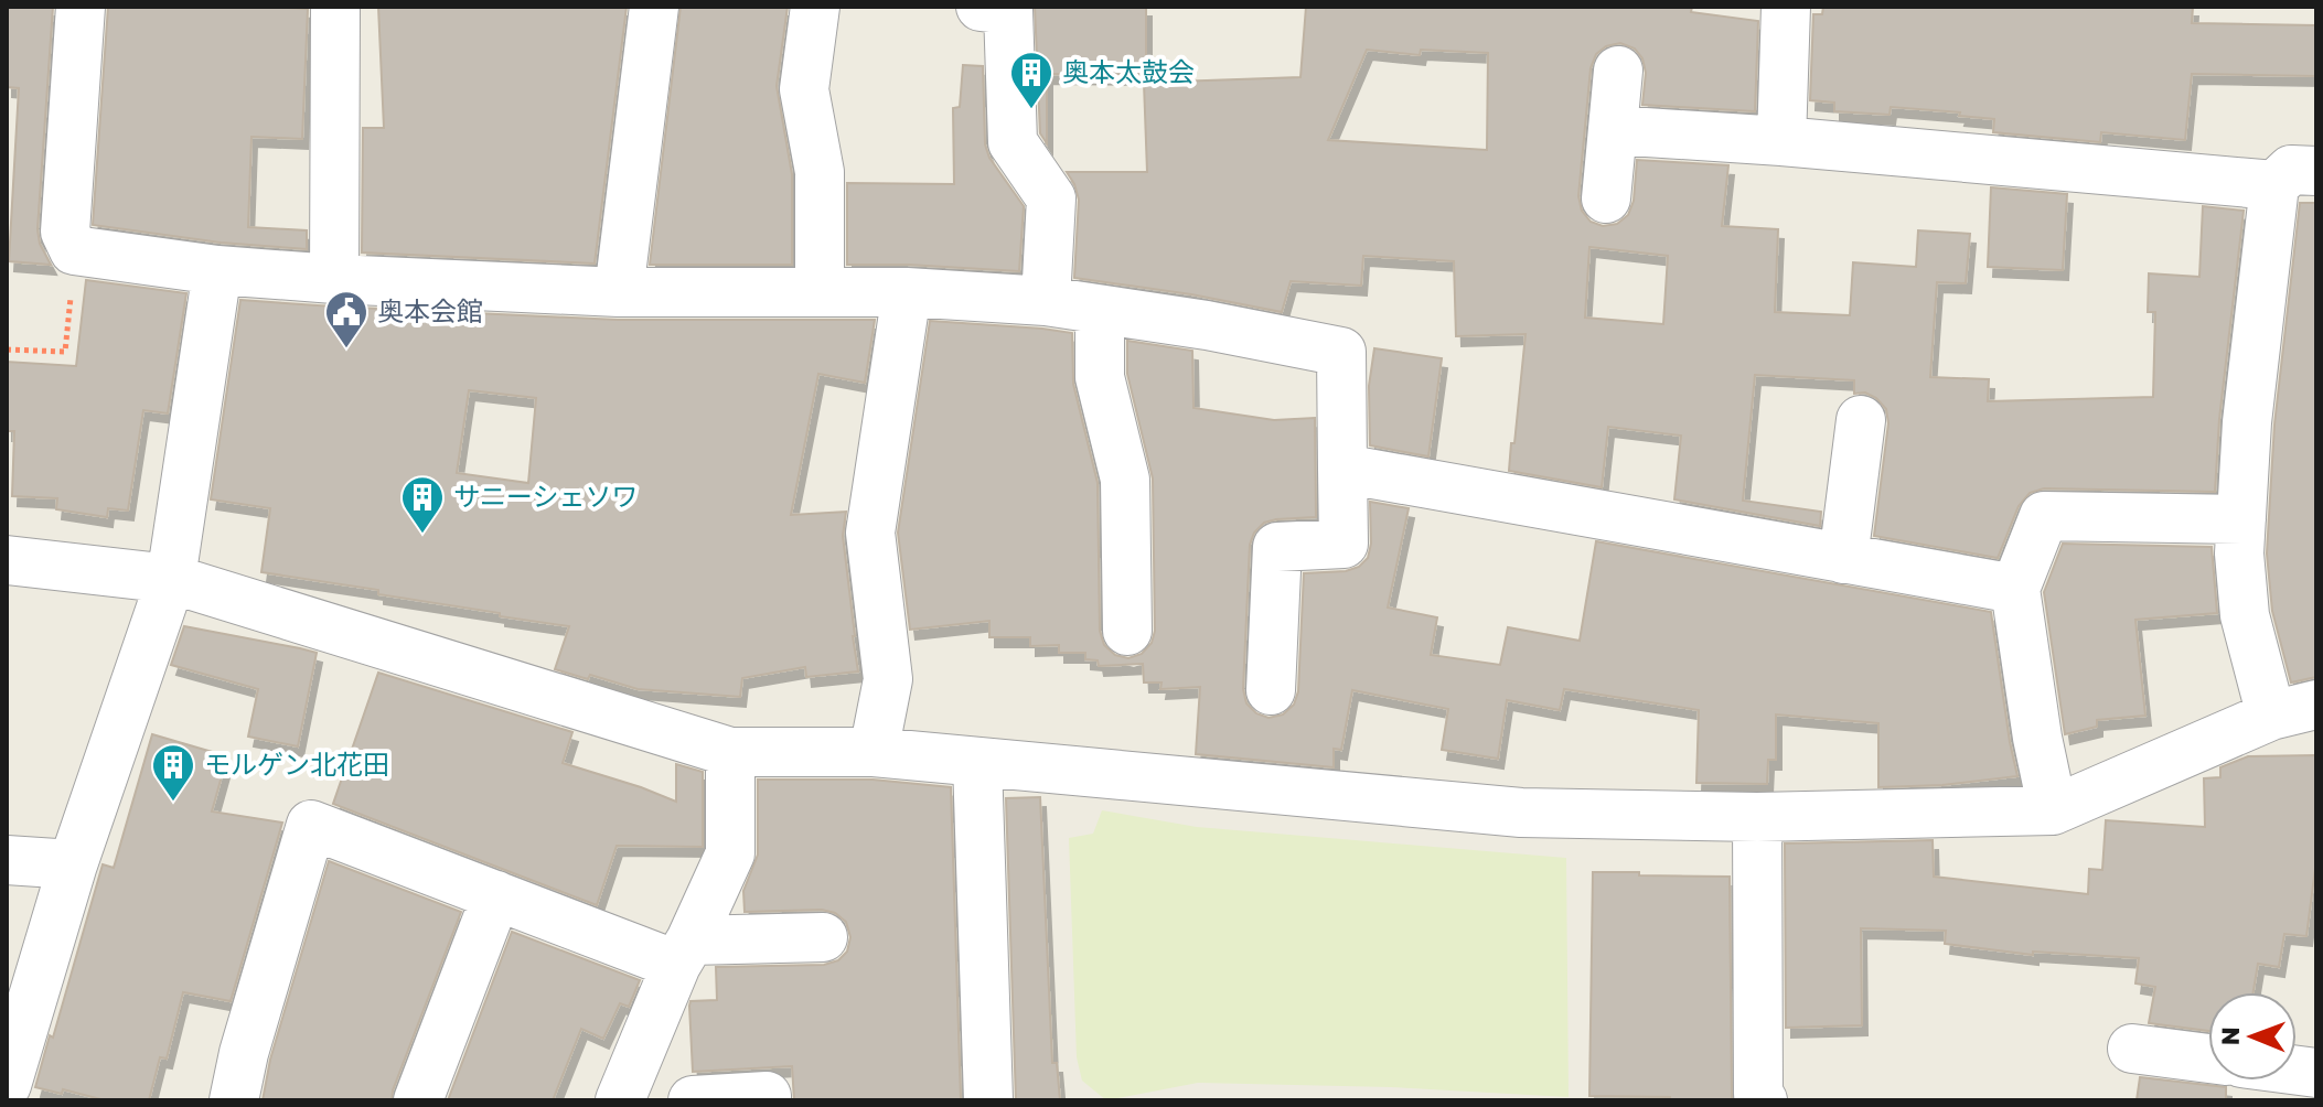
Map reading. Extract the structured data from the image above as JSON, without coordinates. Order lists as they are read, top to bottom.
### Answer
{
  "places": {
    "building": ["奥本太鼓会", "サニーシェソワ", "モルゲン北花田"],
    "public building": ["奥本会館"]
  },
  "north": "left"
}
